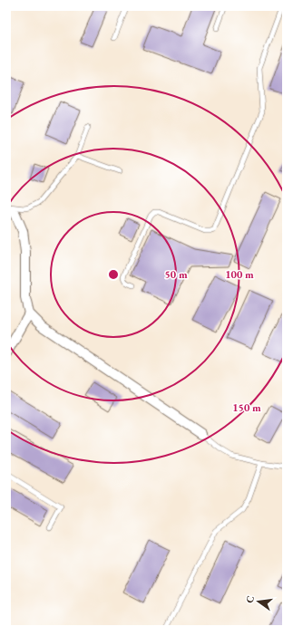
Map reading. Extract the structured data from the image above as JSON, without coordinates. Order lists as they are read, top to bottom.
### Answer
{
  "north": "left",
  "rings": ["50 m", "100 m", "150 m"]
}
